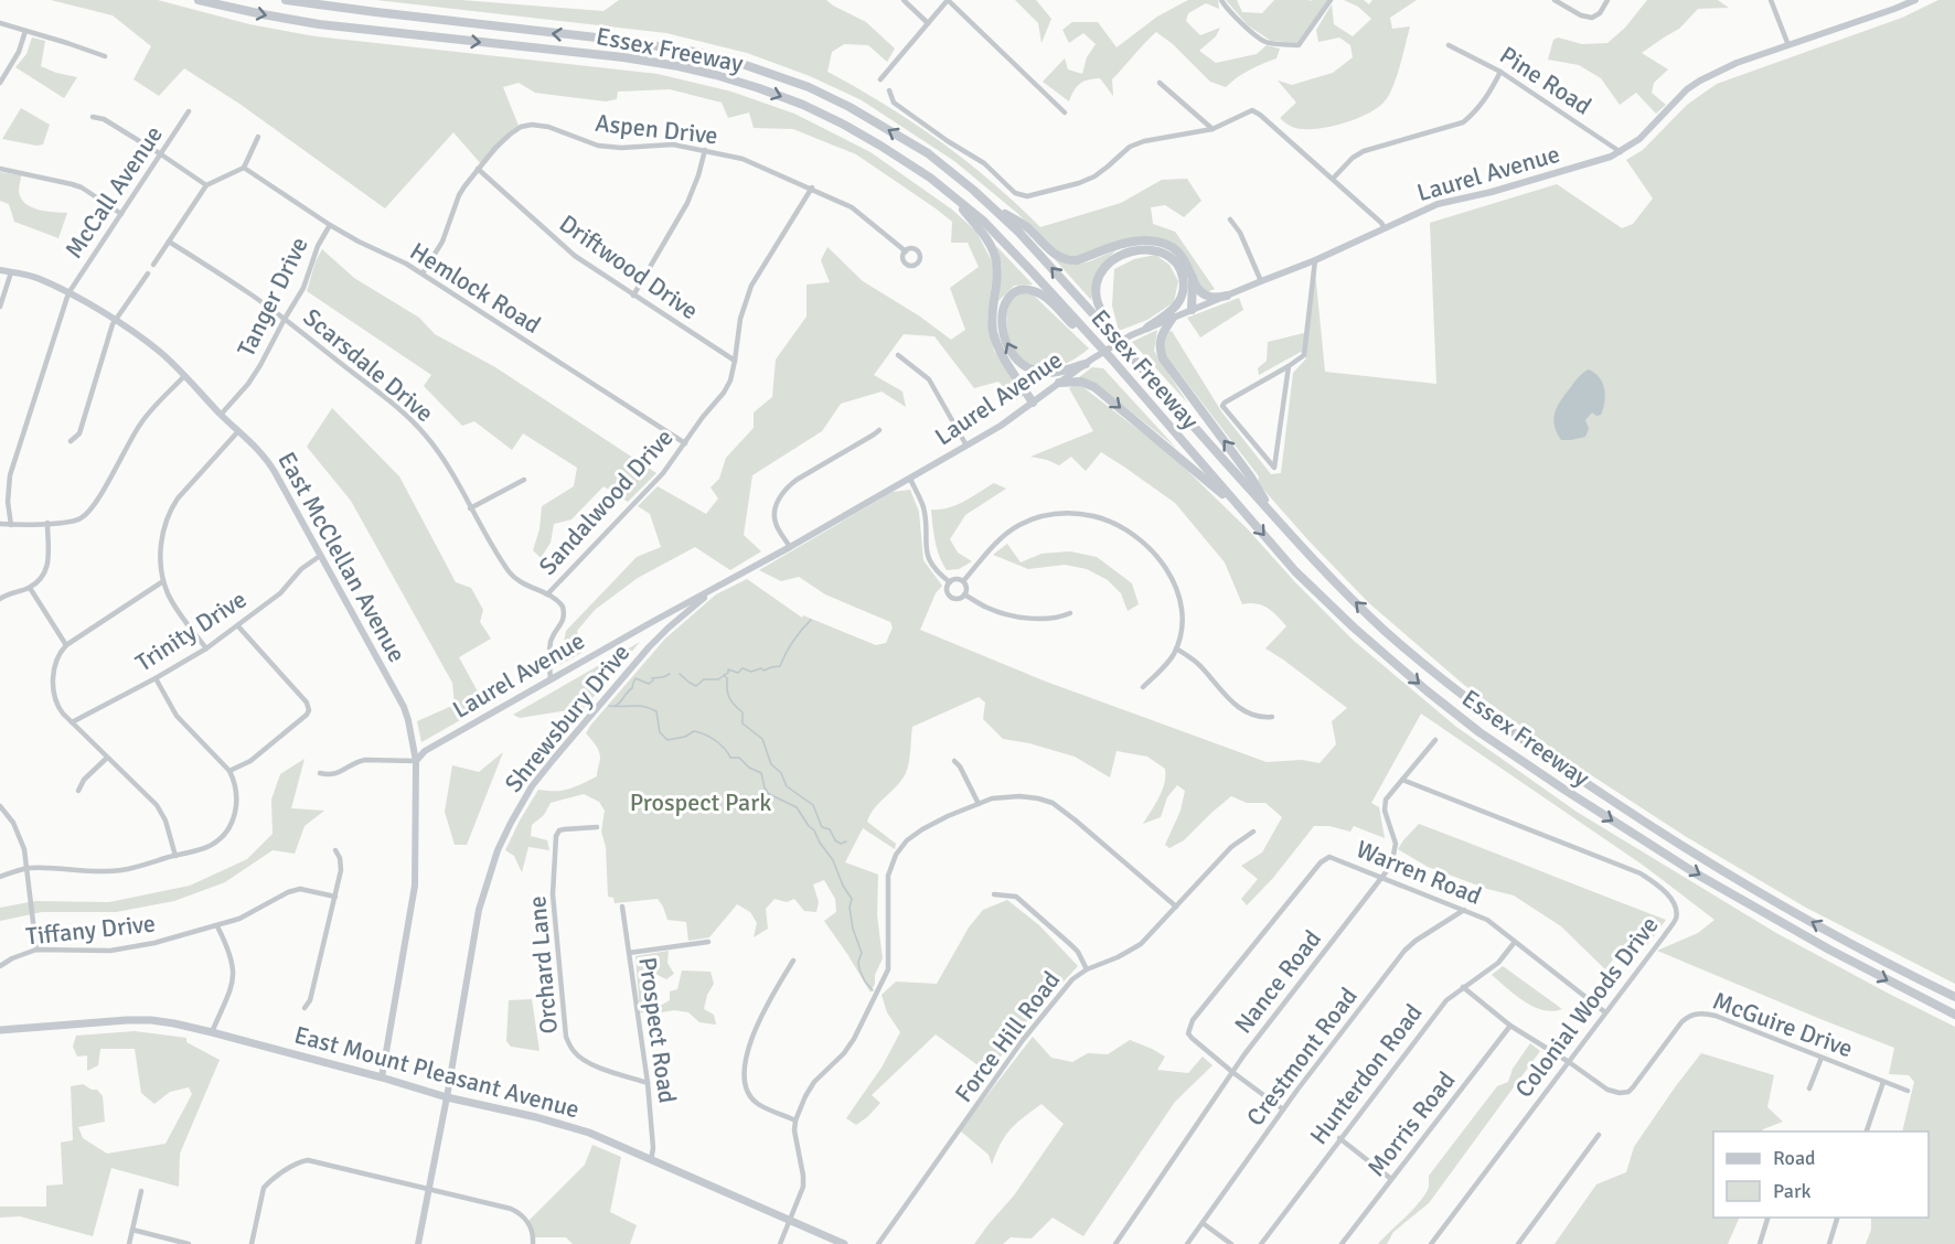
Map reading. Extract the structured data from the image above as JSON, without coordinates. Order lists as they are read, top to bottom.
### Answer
{
  "streets": {
    "highway": ["Essex Freeway"],
    "main road": [
      "Laurel Avenue",
      "East McClellan Avenue",
      "Shrewsbury Drive",
      "East Mount Pleasant Avenue"
    ],
    "street": [
      "Pine Road",
      "Aspen Drive",
      "McCall Avenue",
      "Driftwood Drive",
      "Hemlock Road",
      "Tanger Drive",
      "Scarsdale Drive",
      "Sandalwood Drive",
      "Trinity Drive",
      "Warren Road",
      "Tiffany Drive",
      "Orchard Lane",
      "Nance Road",
      "Colonial Woods Drive",
      "McGuire Drive",
      "Prospect Road",
      "Force Hill Road",
      "Crestmont Road",
      "Hunterdon Road",
      "Morris Road"
    ]
  },
  "crossings": [
    ["Pine Road", "Laurel Avenue"],
    ["Aspen Drive", "Driftwood Drive"],
    ["Aspen Drive", "Hemlock Road"],
    ["Aspen Drive", "Sandalwood Drive"],
    ["Laurel Avenue", "East McClellan Avenue"],
    ["Laurel Avenue", "Shrewsbury Drive"],
    ["McCall Avenue", "East McClellan Avenue"],
    ["Driftwood Drive", "Sandalwood Drive"],
    ["Hemlock Road", "Tanger Drive"],
    ["Hemlock Road", "Sandalwood Drive"],
    ["Tanger Drive", "Scarsdale Drive"],
    ["Tanger Drive", "East McClellan Avenue"],
    ["Scarsdale Drive", "Sandalwood Drive"],
    ["East McClellan Avenue", "Trinity Drive"],
    ["Shrewsbury Drive", "East Mount Pleasant Avenue"],
    ["Warren Road", "Nance Road"],
    ["Warren Road", "Colonial Woods Drive"],
    ["Warren Road", "Crestmont Road"],
    ["Warren Road", "Hunterdon Road"],
    ["Orchard Lane", "Prospect Road"],
    ["Nance Road", "Colonial Woods Drive"],
    ["Colonial Woods Drive", "McGuire Drive"],
    ["Prospect Road", "East Mount Pleasant Avenue"]
  ],
  "parks": ["Prospect Park"],
  "legend": ["Road", "Park"]
}
